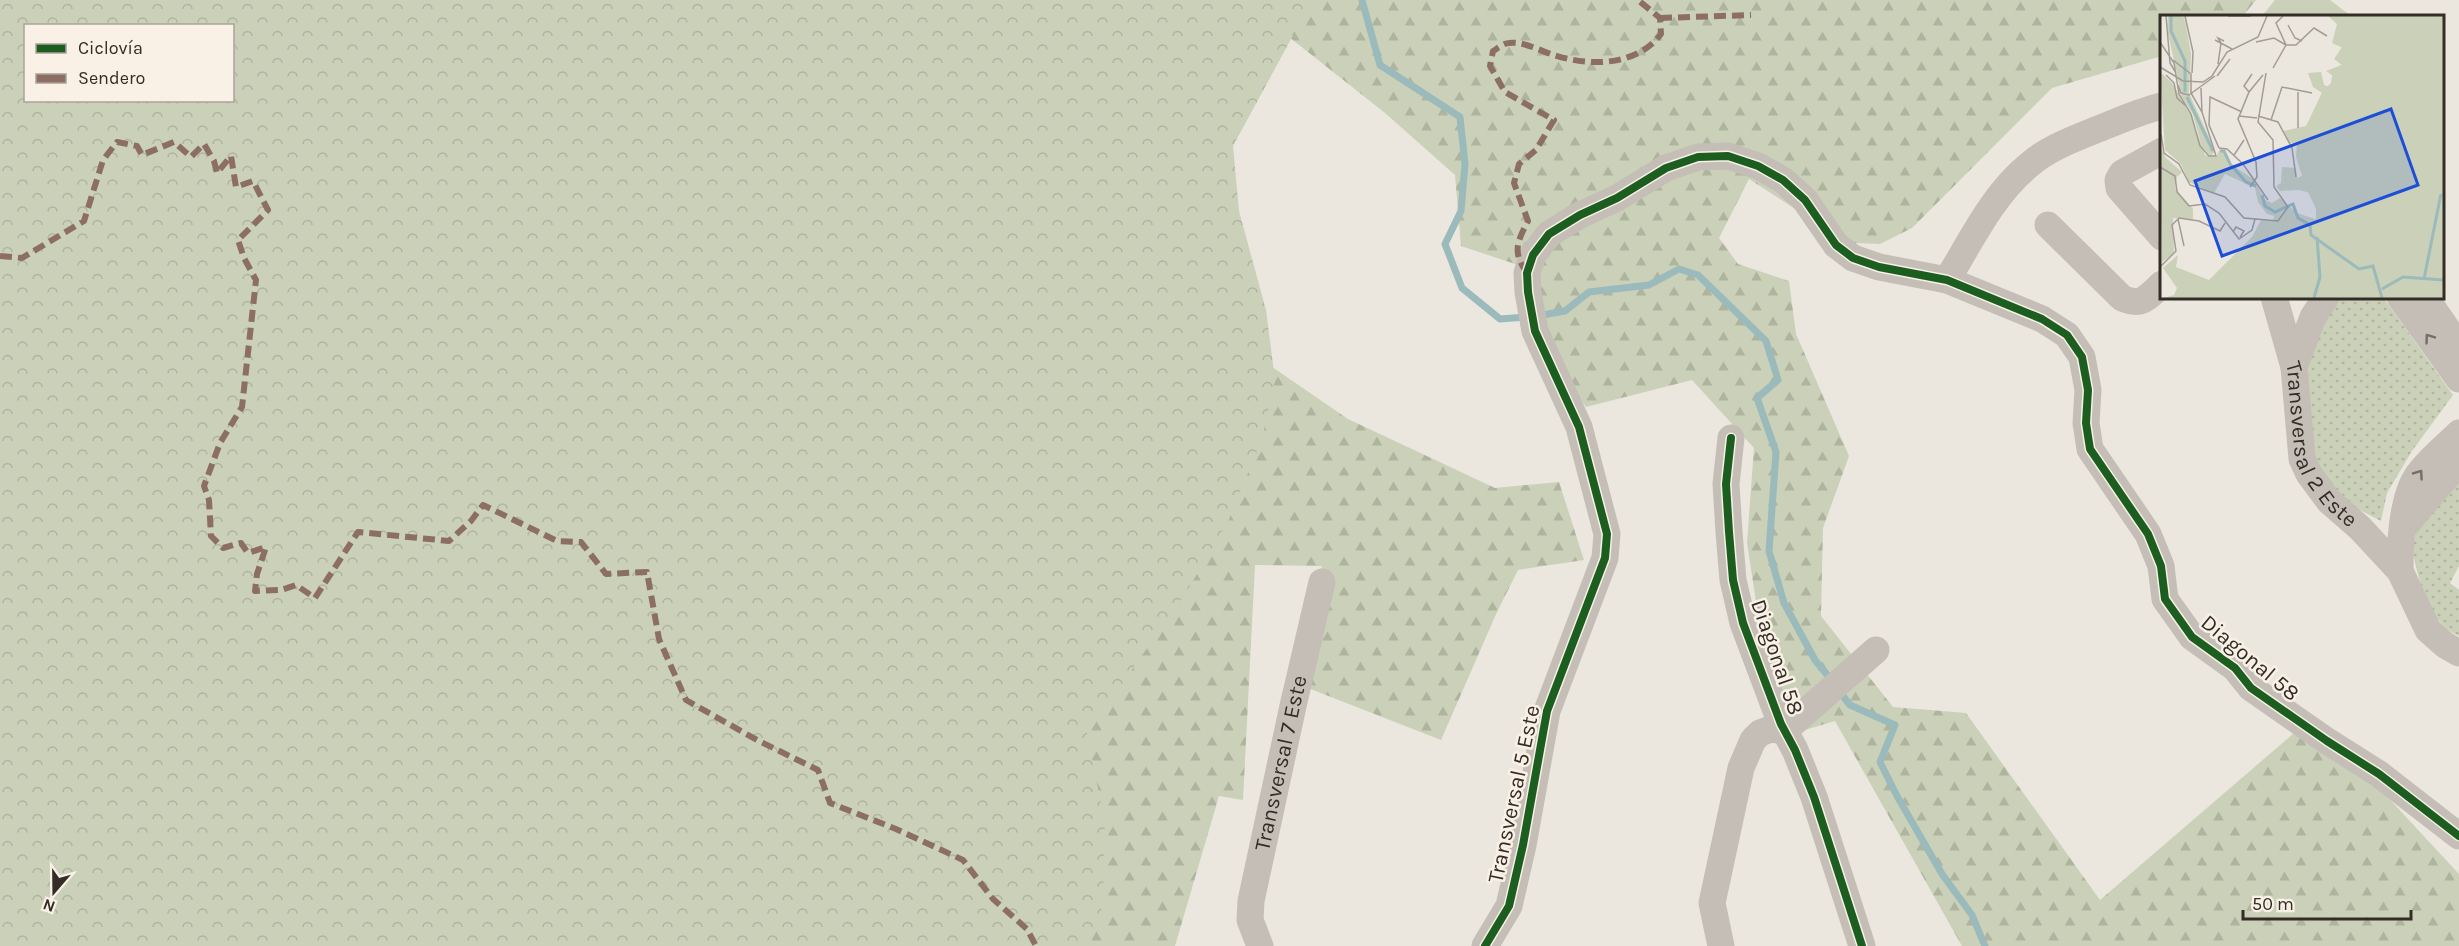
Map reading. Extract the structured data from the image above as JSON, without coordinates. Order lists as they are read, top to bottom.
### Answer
{
  "streets": {
    "street": [
      "Transversal 2 Este",
      "Diagonal 58",
      "Transversal 7 Este",
      "Transversal 5 Este"
    ]
  },
  "crossings": [
    ["Diagonal 58", "Transversal 5 Este"]
  ],
  "legend": ["Ciclovía", "Sendero"],
  "scale_bar": "50 m",
  "north": "bottom"
}
